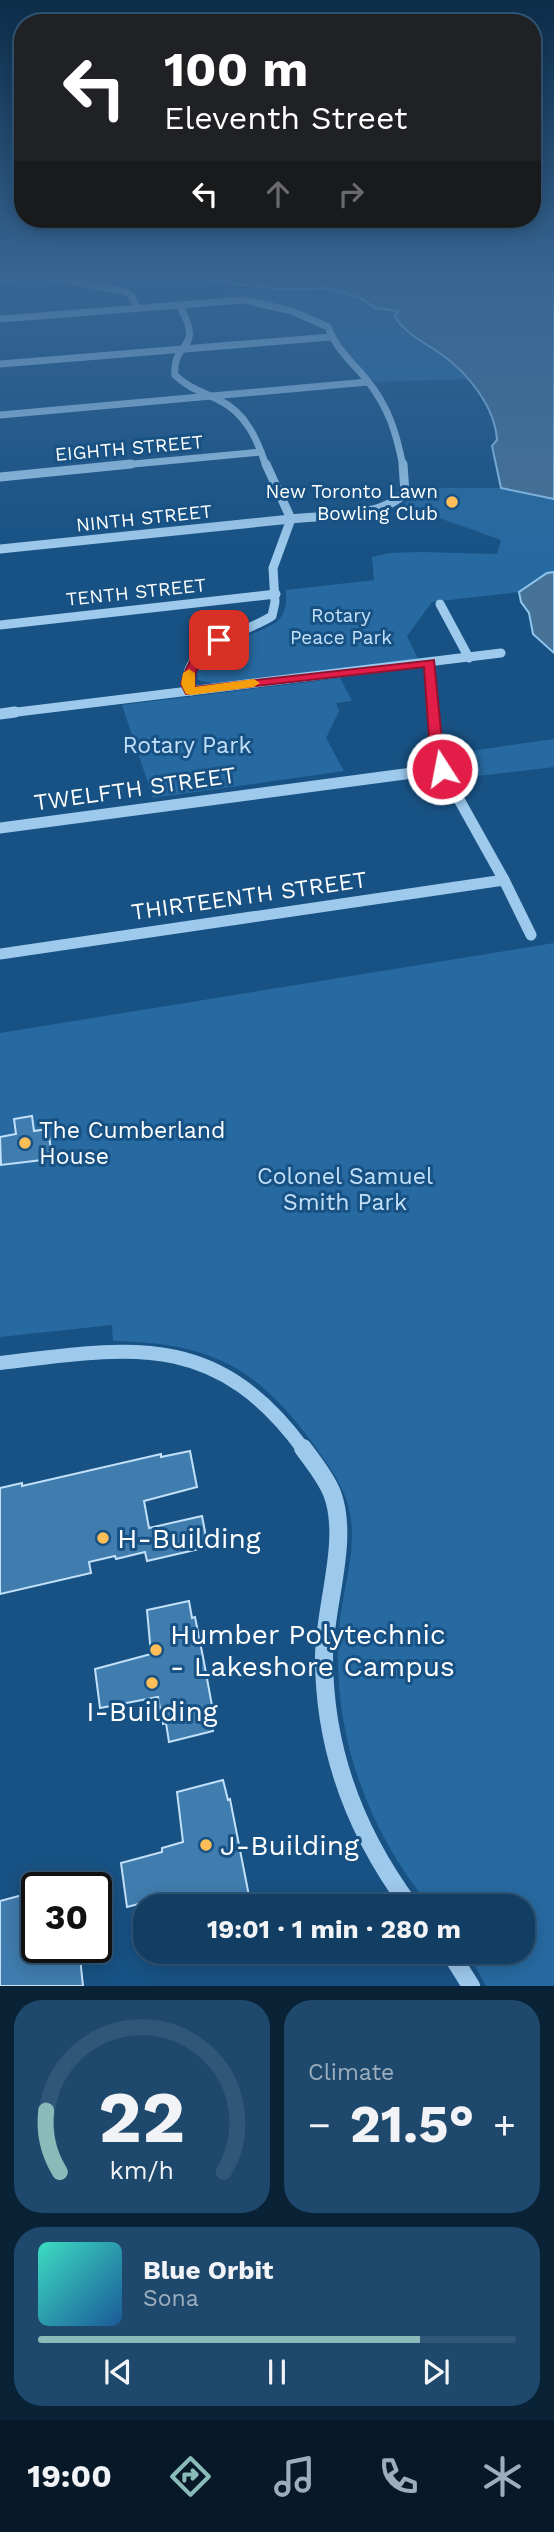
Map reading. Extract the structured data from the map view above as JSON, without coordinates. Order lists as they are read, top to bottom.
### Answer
{
  "streets": {
    "street": [
      "EIGHTH STREET",
      "NINTH STREET",
      "TENTH STREET",
      "TWELFTH STREET",
      "THIRTEENTH STREET"
    ]
  },
  "parks": ["Rotary Peace Park", "Rotary Park", "Colonel Samuel Smith Park"],
  "places": [
    "New Toronto Lawn Bowling Club",
    "The Cumberland House",
    "H-Building",
    "Humber Polytechnic - Lakeshore Campus",
    "I-Building",
    "J-Building"
  ],
  "page": {
    "turn": ["100 m", "Eleventh Street"],
    "limit": "30",
    "trip": "19:01 · 1 min · 280 m",
    "tile": "Climate",
    "heat": ["−", "21.5°", "+"],
    "song": ["Blue Orbit", "Sona"],
    "tabs": "19:00",
    "gauge": ["22", "km/h"]
  }
}
